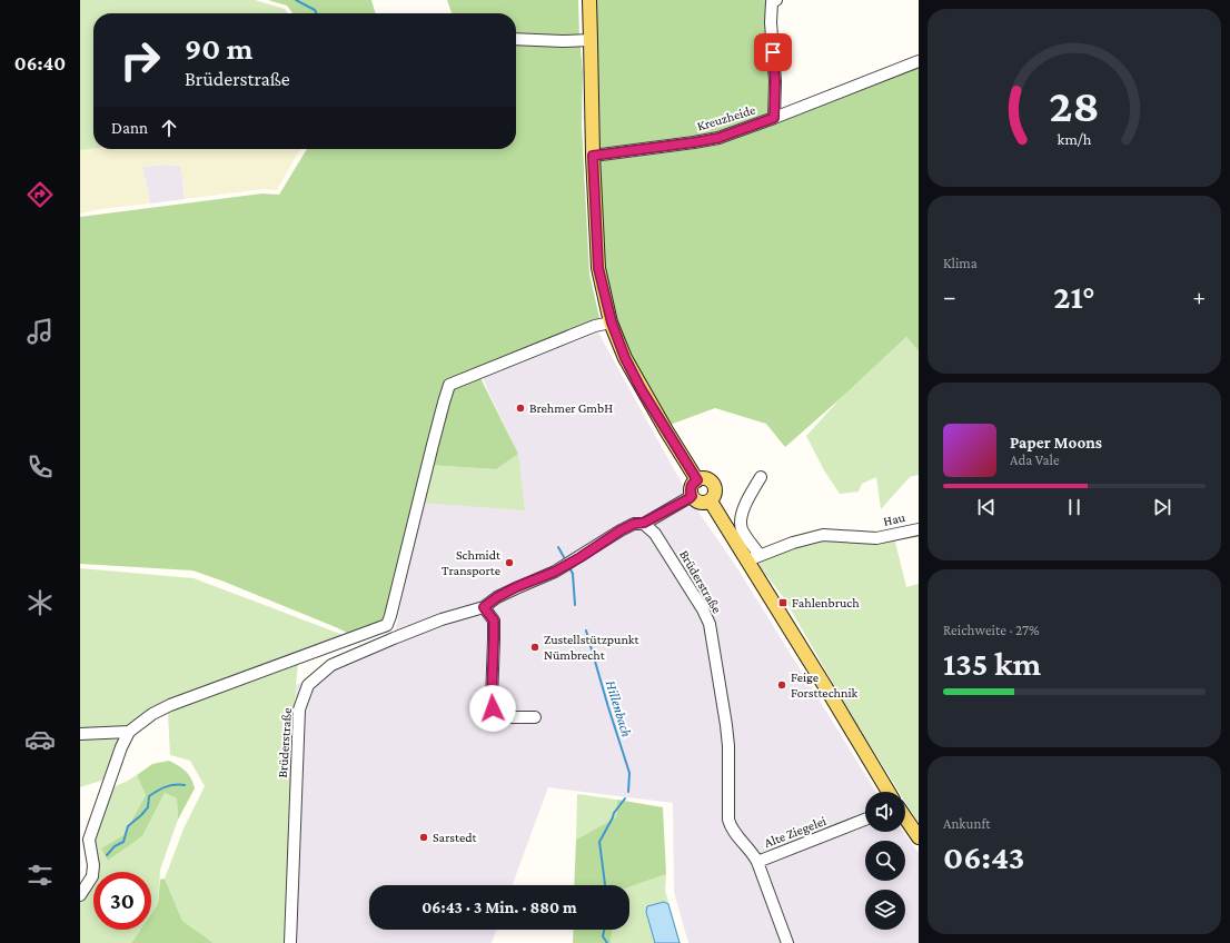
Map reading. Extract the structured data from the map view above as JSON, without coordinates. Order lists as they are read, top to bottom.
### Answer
{
  "streets": {
    "street": [
      "Kreuzheide",
      "Hau",
      "Brüderstraße",
      "Alte Ziegelei"
    ]
  },
  "crossings": [
    ["Brüderstraße", "Alte Ziegelei"]
  ],
  "water": ["Hillenbach"],
  "places": {
    "other": [
      "Brehmer GmbH",
      "Schmidt Transporte",
      "Zustellstützpunkt Nümbrecht",
      "Feige Forsttechnik",
      "Sarstedt"
    ],
    "transit": ["Fahlenbruch"]
  },
  "page": {
    "tabs": "06:40",
    "turn": ["90 m", "Brüderstraße"],
    "then": "Dann",
    "tile": [
      "Klima",
      ["Reichweite · 27%", "135 km"],
      ["Ankunft", "06:43"]
    ],
    "heat": ["−", "21°", "+"],
    "song": ["Paper Moons", "Ada Vale"],
    "limit": "30",
    "trip": "06:43 · 3 Min. · 880 m",
    "gauge": ["28", "km/h"]
  }
}
